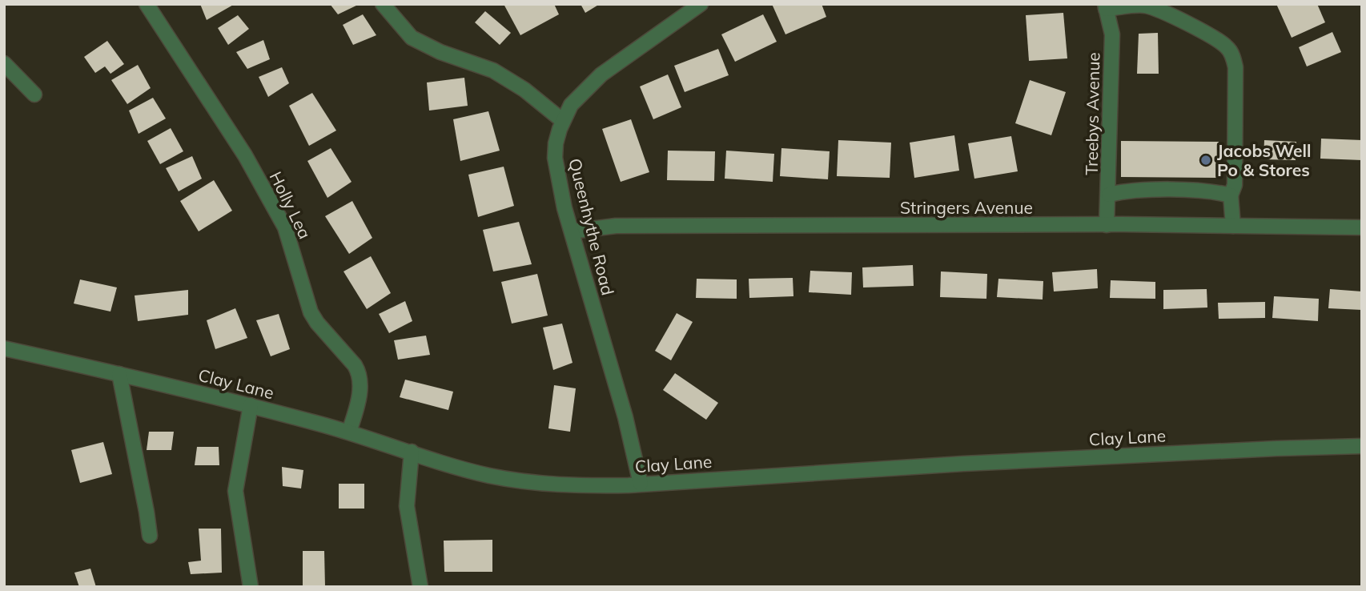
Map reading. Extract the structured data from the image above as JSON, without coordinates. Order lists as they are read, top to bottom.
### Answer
{
  "streets": {
    "street": [
      "Treebys Avenue",
      "Holly Lea",
      "Stringers Avenue",
      "Queenhythe Road",
      "Clay Lane"
    ]
  },
  "crossings": [
    ["Treebys Avenue", "Stringers Avenue"],
    ["Holly Lea", "Clay Lane"],
    ["Stringers Avenue", "Queenhythe Road"],
    ["Queenhythe Road", "Clay Lane"]
  ],
  "places": ["Jacobs Well Po & Stores"]
}
